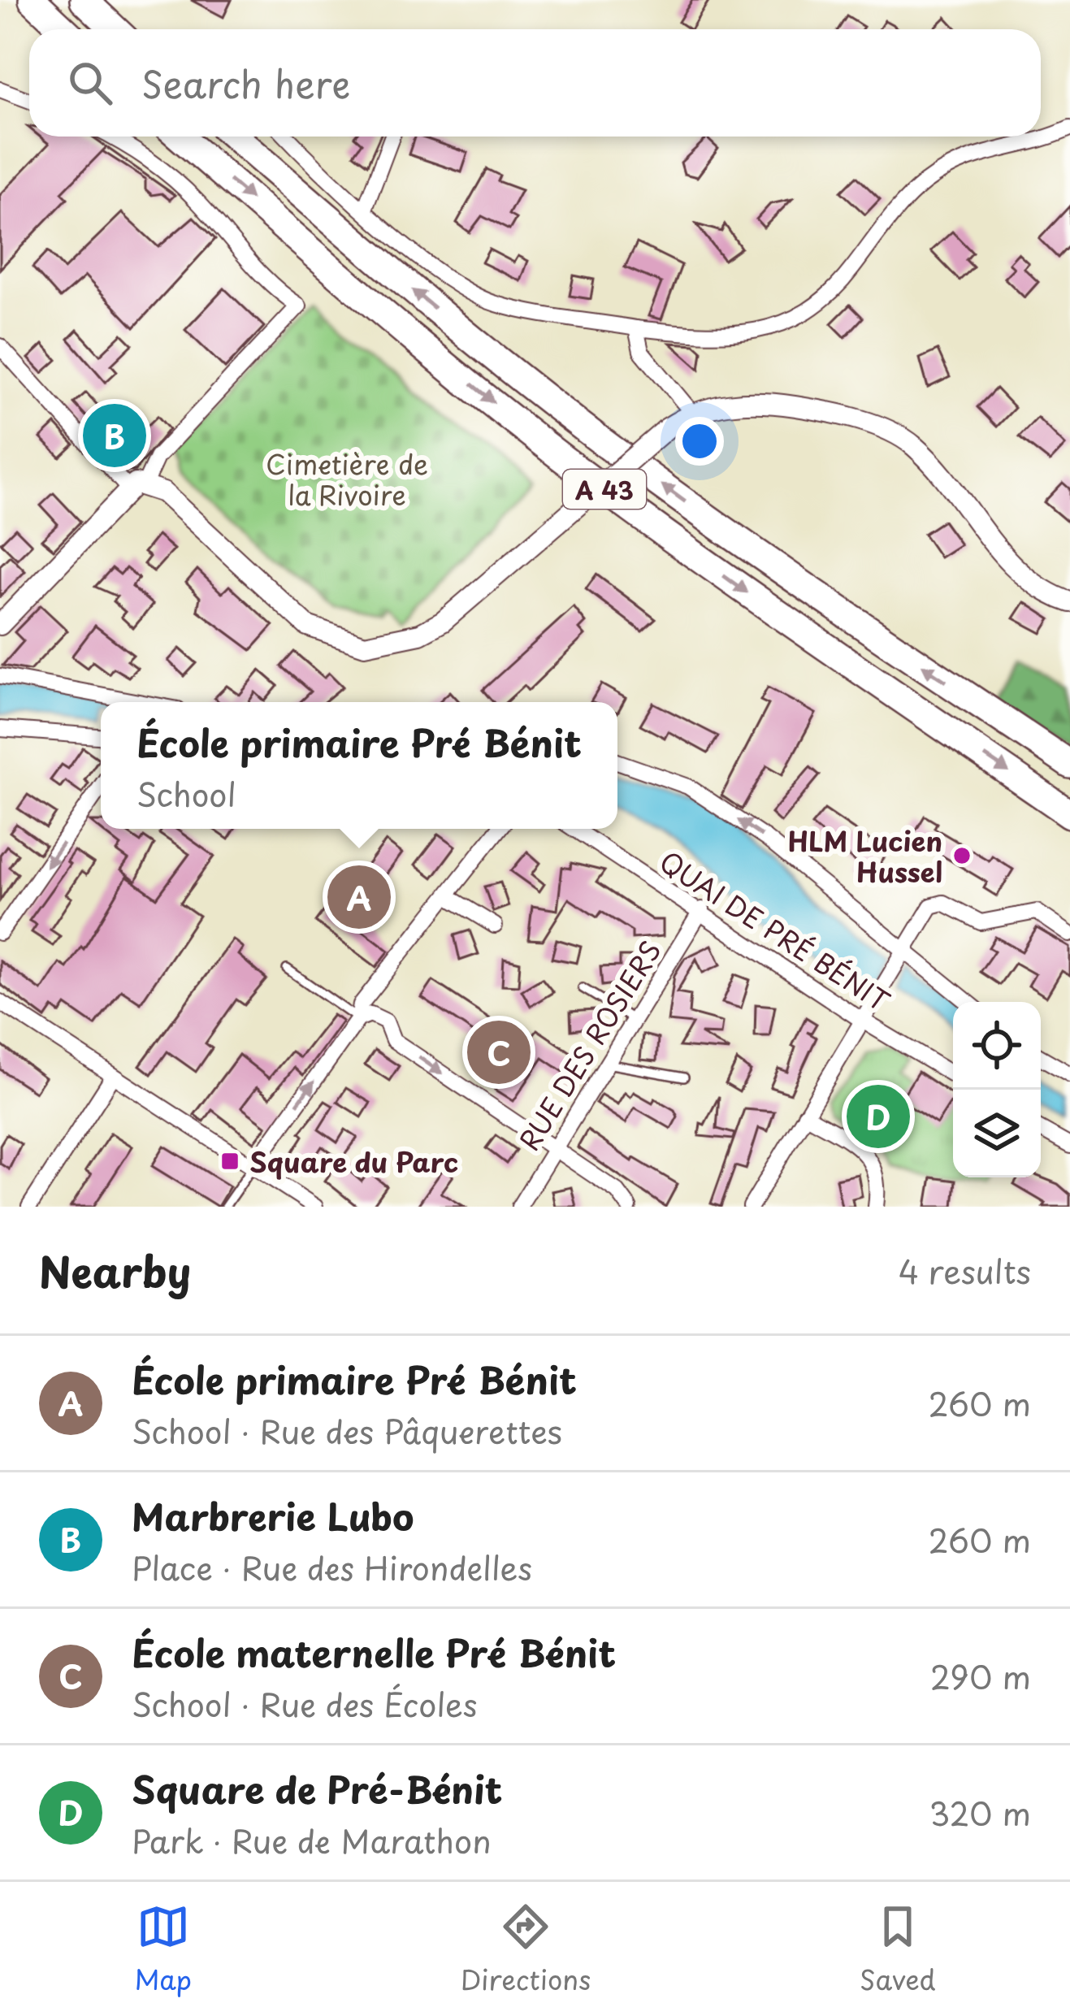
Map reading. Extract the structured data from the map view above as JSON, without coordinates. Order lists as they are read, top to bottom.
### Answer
{
  "streets": {
    "highway": ["A 43"],
    "street": ["QUAI DE PRÉ BÉNIT", "RUE DES ROSIERS"]
  },
  "crossings": [
    ["QUAI DE PRÉ BÉNIT", "RUE DES ROSIERS"]
  ],
  "parks": ["Cimetière de la Rivoire"],
  "places": {
    "other": ["HLM Lucien Hussel"],
    "transit": ["Square du Parc"]
  },
  "page": {
    "search": "Search here",
    "pins": [
      "B",
      "A",
      "C",
      "D"
    ],
    "popup": ["École primaire Pré Bénit", "School"],
    "heading": ["Nearby", "4 results"],
    "list": [
      {
        "mark": "A",
        "name": "École primaire Pré Bénit",
        "note": "School · Rue des Pâquerettes",
        "value": "260 m"
      },
      {
        "mark": "B",
        "name": "Marbrerie Lubo",
        "note": "Place · Rue des Hirondelles",
        "value": "260 m"
      },
      {
        "mark": "C",
        "name": "École maternelle Pré Bénit",
        "note": "School · Rue des Écoles",
        "value": "290 m"
      },
      {
        "mark": "D",
        "name": "Square de Pré-Bénit",
        "note": "Park · Rue de Marathon",
        "value": "320 m"
      }
    ],
    "nav": ["Map", "Directions", "Saved"]
  }
}
